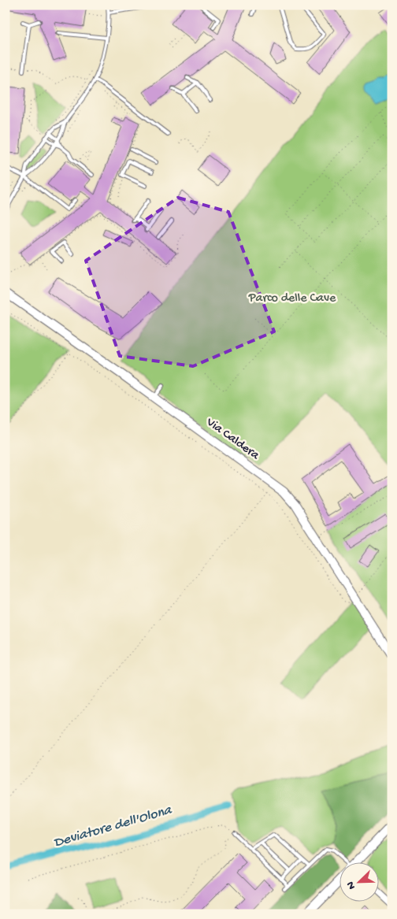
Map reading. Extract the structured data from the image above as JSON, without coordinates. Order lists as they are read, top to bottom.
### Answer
{
  "streets": {
    "street": ["Via Caldera"]
  },
  "water": ["Deviatore dell'Olona"],
  "parks": ["Parco delle Cave"],
  "north": "bottom left"
}
